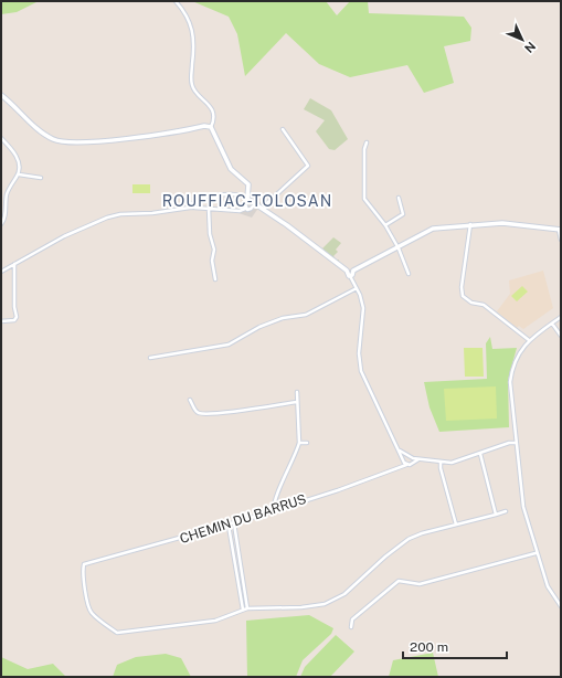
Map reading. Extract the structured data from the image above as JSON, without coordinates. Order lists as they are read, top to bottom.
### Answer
{
  "streets": {
    "street": ["CHEMIN DU BARRUS"]
  },
  "districts": ["ROUFFIAC-TOLOSAN"],
  "scale_bar": "200 m",
  "north": "bottom right"
}
